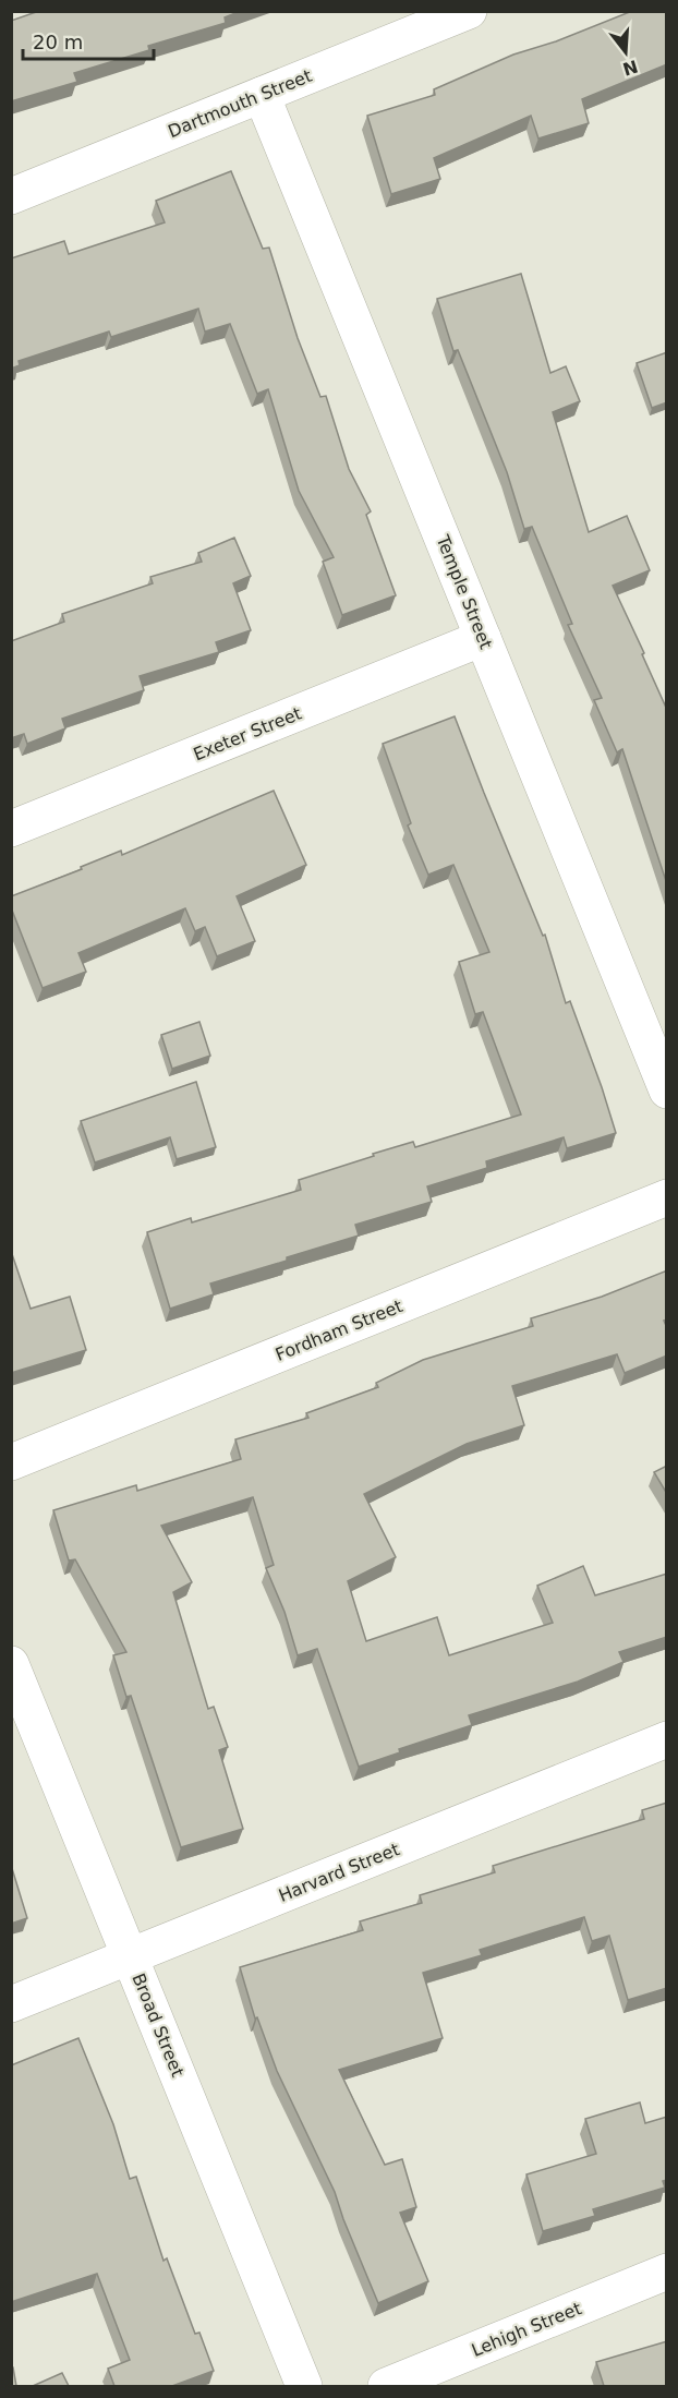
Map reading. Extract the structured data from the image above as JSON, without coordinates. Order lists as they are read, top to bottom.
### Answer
{
  "streets": {
    "street": [
      "Dartmouth Street",
      "Temple Street",
      "Exeter Street",
      "Fordham Street",
      "Harvard Street",
      "Broad Street",
      "Lehigh Street"
    ]
  },
  "crossings": [
    ["Dartmouth Street", "Temple Street"],
    ["Temple Street", "Exeter Street"],
    ["Harvard Street", "Broad Street"]
  ],
  "scale_bar": "20 m",
  "north": "bottom"
}
